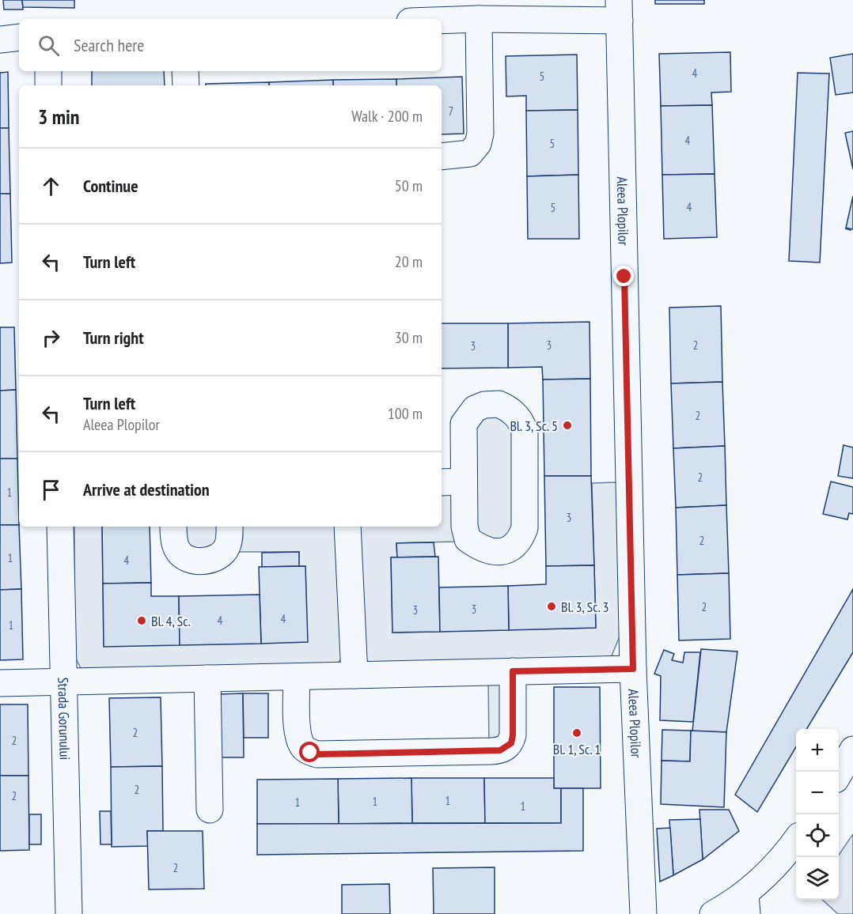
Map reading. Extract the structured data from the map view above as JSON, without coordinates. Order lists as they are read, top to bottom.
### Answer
{
  "streets": {
    "street": ["Aleea Plopilor", "Strada Gorunului"]
  },
  "places": [
    "Bl. 3, Sc. 5",
    "Bl. 3, Sc. 3",
    "Bl. 4, Sc.",
    "Bl. 1, Sc. 1"
  ],
  "house_numbers": [
    "4",
    "5",
    "7",
    "4",
    "5",
    "4",
    "5",
    "3",
    "2",
    "3",
    "2",
    "2",
    "1",
    "3",
    "2",
    "1",
    "4",
    "2",
    "3",
    "3",
    "4",
    "4",
    "1",
    "2",
    "2",
    "2",
    "2",
    "1",
    "1",
    "1",
    "1",
    "2"
  ],
  "page": {
    "search": "Search here",
    "heading": ["3 min", "Walk · 200 m"],
    "list": [
      ["Continue", "50 m"],
      ["Turn left", "20 m"],
      ["Turn right", "30 m"],
      ["Turn left", "Aleea Plopilor", "100 m"],
      "Arrive at destination"
    ],
    "map_buttons": ["+", "−"]
  }
}
